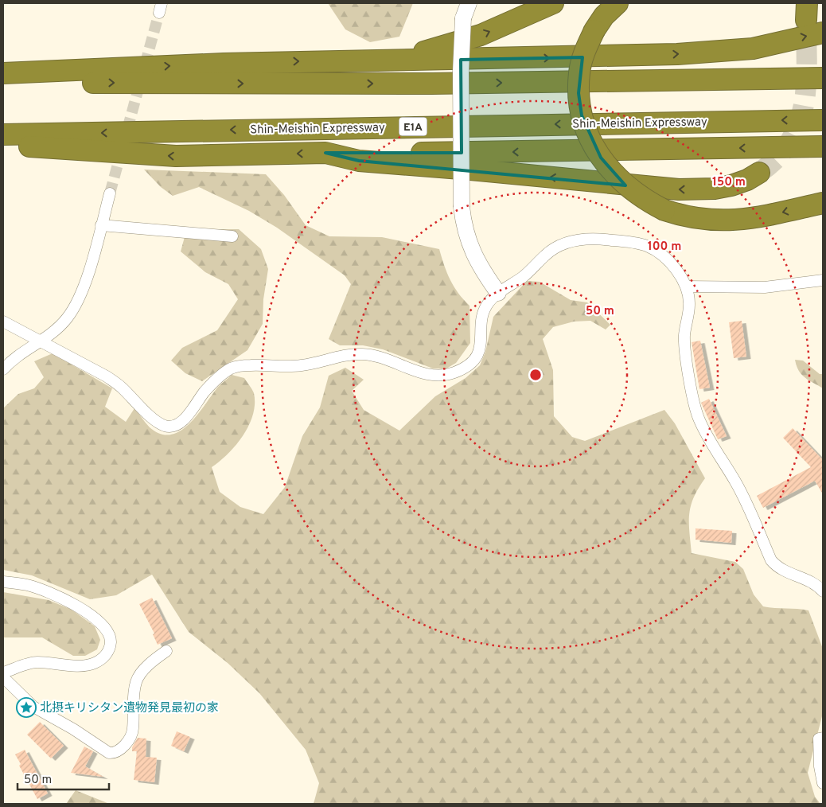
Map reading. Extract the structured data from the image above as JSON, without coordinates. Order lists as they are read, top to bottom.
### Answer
{
  "streets": {
    "highway": ["Shin-Meishin Expressway", "E1A"]
  },
  "places": {
    "place": ["北摂キリシタン遺物発見最初の家"]
  },
  "scale_bar": "50 m",
  "rings": ["150 m", "100 m", "50 m"]
}
